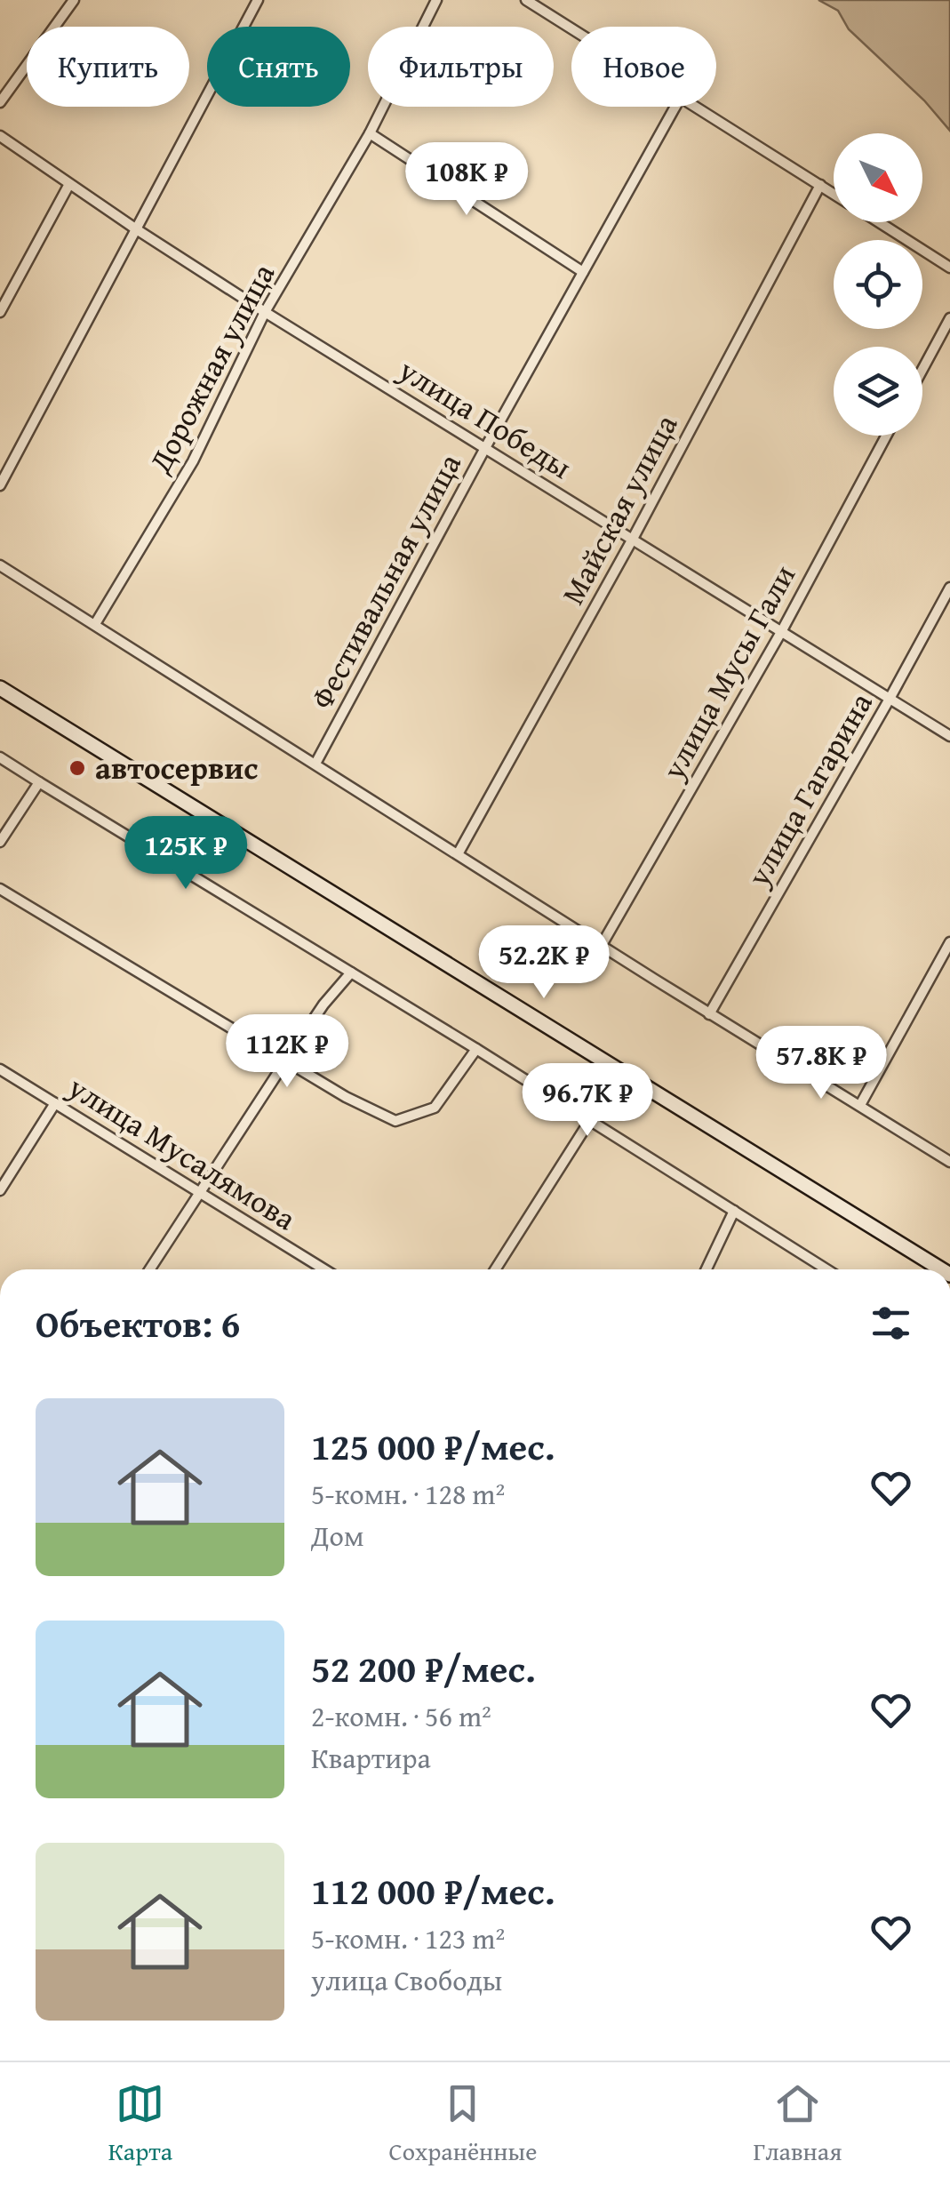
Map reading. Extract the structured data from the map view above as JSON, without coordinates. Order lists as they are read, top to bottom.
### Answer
{
  "streets": {
    "street": [
      "Дорожная улица",
      "улица Победы",
      "Майская улица",
      "Фестивальная улица",
      "улица Мусы Гали",
      "улица Гагарина",
      "улица Мусалямова"
    ]
  },
  "crossings": [
    ["Дорожная улица", "улица Победы"],
    ["улица Победы", "Майская улица"],
    ["улица Победы", "Фестивальная улица"],
    ["улица Победы", "улица Мусы Гали"],
    ["улица Победы", "улица Гагарина"]
  ],
  "places": ["автосервис"],
  "north": "bottom right",
  "page": {
    "chip": [
      "Купить",
      "Снять",
      "Фильтры",
      "Новое"
    ],
    "price": [
      "108K ₽",
      "125K ₽",
      "52.2K ₽",
      "112K ₽",
      "57.8K ₽",
      "96.7K ₽"
    ],
    "heading": "Объектов: 6",
    "list": [
      {
        "name": "125 000 ₽/мес.",
        "note": "5-комн. · 128 m² · Дом"
      },
      {
        "name": "52 200 ₽/мес.",
        "note": "2-комн. · 56 m² · Квартира"
      },
      {
        "name": "112 000 ₽/мес.",
        "note": "5-комн. · 123 m² · улица Свободы"
      }
    ],
    "tabs": ["Карта", "Сохранённые", "Главная"]
  }
}
